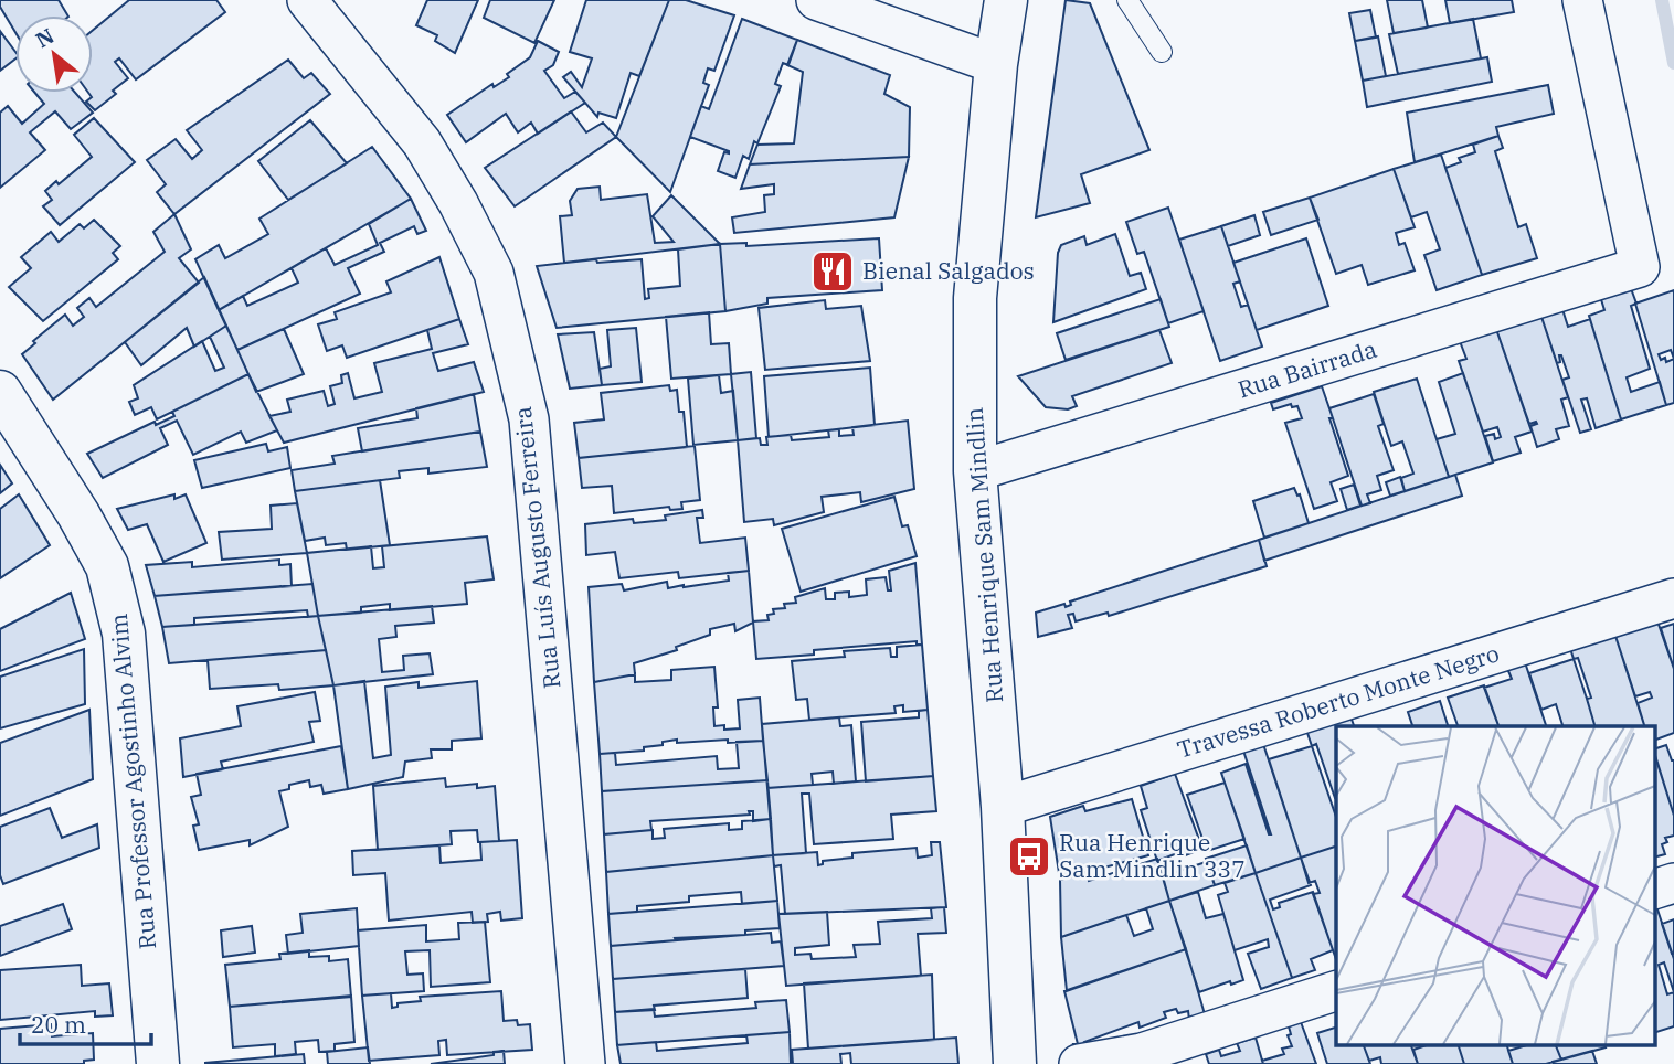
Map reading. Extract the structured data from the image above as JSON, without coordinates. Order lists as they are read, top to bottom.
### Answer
{
  "streets": {
    "main road": ["Rua Henrique Sam Mindlin", "Rua Professor Agostinho Alvim"],
    "street": ["Rua Bairrada", "Rua Luís Augusto Ferreira", "Travessa Roberto Monte Negro"]
  },
  "crossings": [
    ["Rua Bairrada", "Rua Henrique Sam Mindlin"],
    ["Rua Henrique Sam Mindlin", "Travessa Roberto Monte Negro"]
  ],
  "places": {
    "restaurant": ["Bienal Salgados"],
    "bus stop": ["Rua Henrique Sam Mindlin 337"]
  },
  "scale_bar": "20 m",
  "north": "top left"
}
